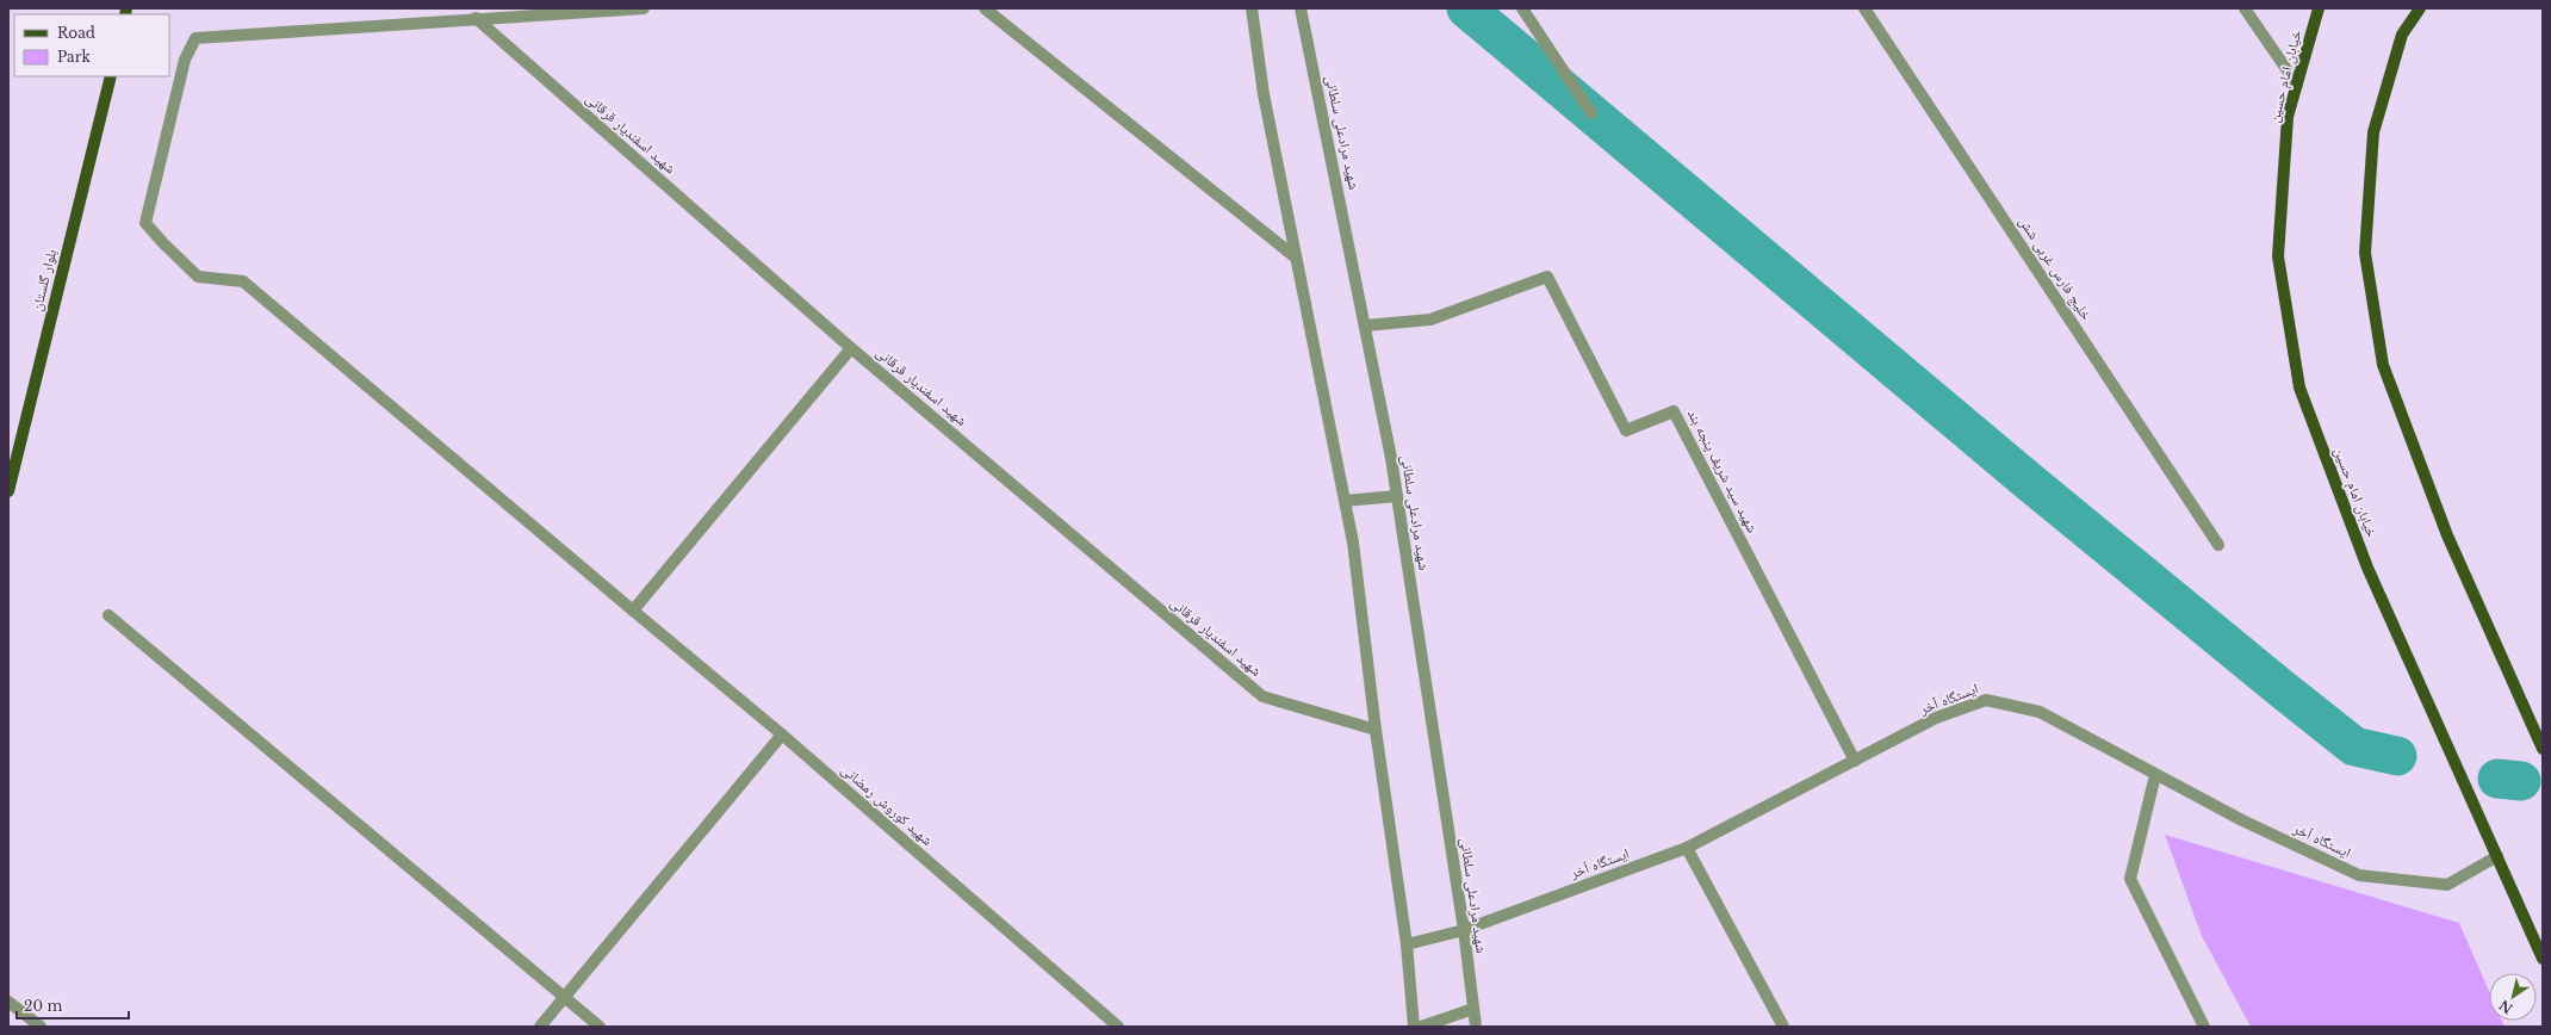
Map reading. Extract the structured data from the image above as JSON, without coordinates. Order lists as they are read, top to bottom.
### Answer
{
  "streets": {
    "main road": ["خیابان امام حسین", "بلوار گلستان"],
    "street": [
      "شهید مرادعلی سلطانی",
      "شهید اسفندیار قرقانی",
      "خلیج فارس غربی شش",
      "شهید سید شریف پنجه بند",
      "ایستگاه آخر",
      "شهید کوروش رمضانی"
    ]
  },
  "crossings": [
    ["خیابان امام حسین", "ایستگاه آخر"],
    ["شهید مرادعلی سلطانی", "شهید سید شریف پنجه بند"],
    ["شهید مرادعلی سلطانی", "ایستگاه آخر"],
    ["شهید اسفندیار قرقانی", "شهید کوروش رمضانی"],
    ["شهید سید شریف پنجه بند", "ایستگاه آخر"]
  ],
  "legend": ["Road", "Park"],
  "scale_bar": "20 m",
  "north": "bottom left"
}
